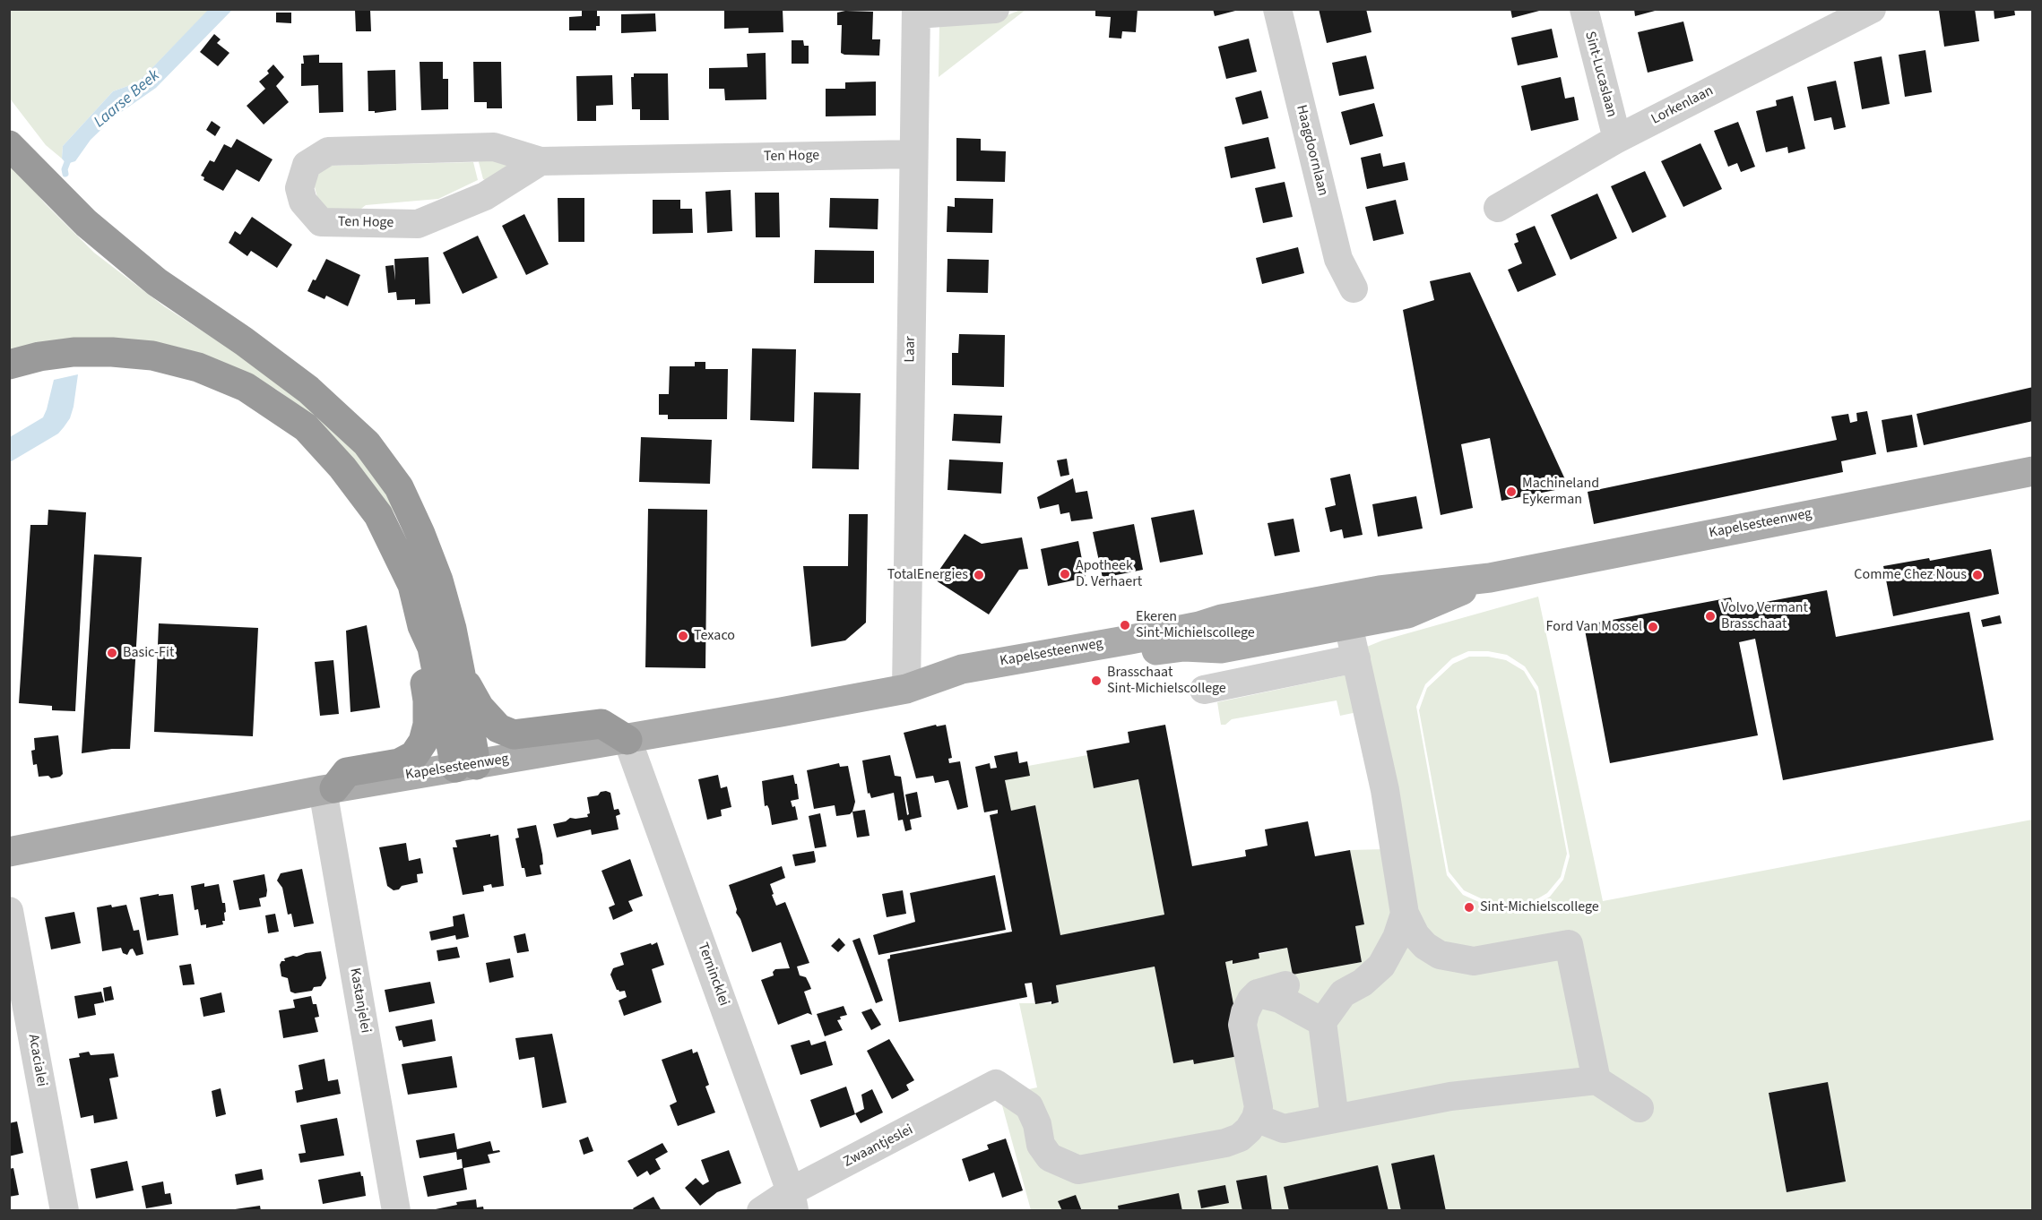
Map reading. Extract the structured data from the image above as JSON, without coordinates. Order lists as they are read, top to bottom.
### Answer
{
  "streets": {
    "main road": ["Kapelsesteenweg"],
    "street": [
      "Sint-Lucaslaan",
      "Lorkenlaan",
      "Haagdoornlaan",
      "Ten Hoge",
      "Laar",
      "Ternincklei",
      "Kastanjelei",
      "Acacialei",
      "Zwaantjeslei"
    ]
  },
  "crossings": [
    ["Sint-Lucaslaan", "Lorkenlaan"],
    ["Ten Hoge", "Laar"],
    ["Laar", "Kapelsesteenweg"],
    ["Kapelsesteenweg", "Ternincklei"],
    ["Kapelsesteenweg", "Kastanjelei"],
    ["Ternincklei", "Zwaantjeslei"]
  ],
  "water": ["Laarse Beek"],
  "places": [
    "Machineland Eykerman",
    "Apotheek D. Verhaert",
    "TotalEnergies",
    "Comme Chez Nous",
    "Volvo Vermant Brasschaat",
    "Ekeren Sint-Michielscollege",
    "Ford Van Mossel",
    "Texaco",
    "Basic-Fit",
    "Brasschaat Sint-Michielscollege",
    "Sint-Michielscollege"
  ]
}
